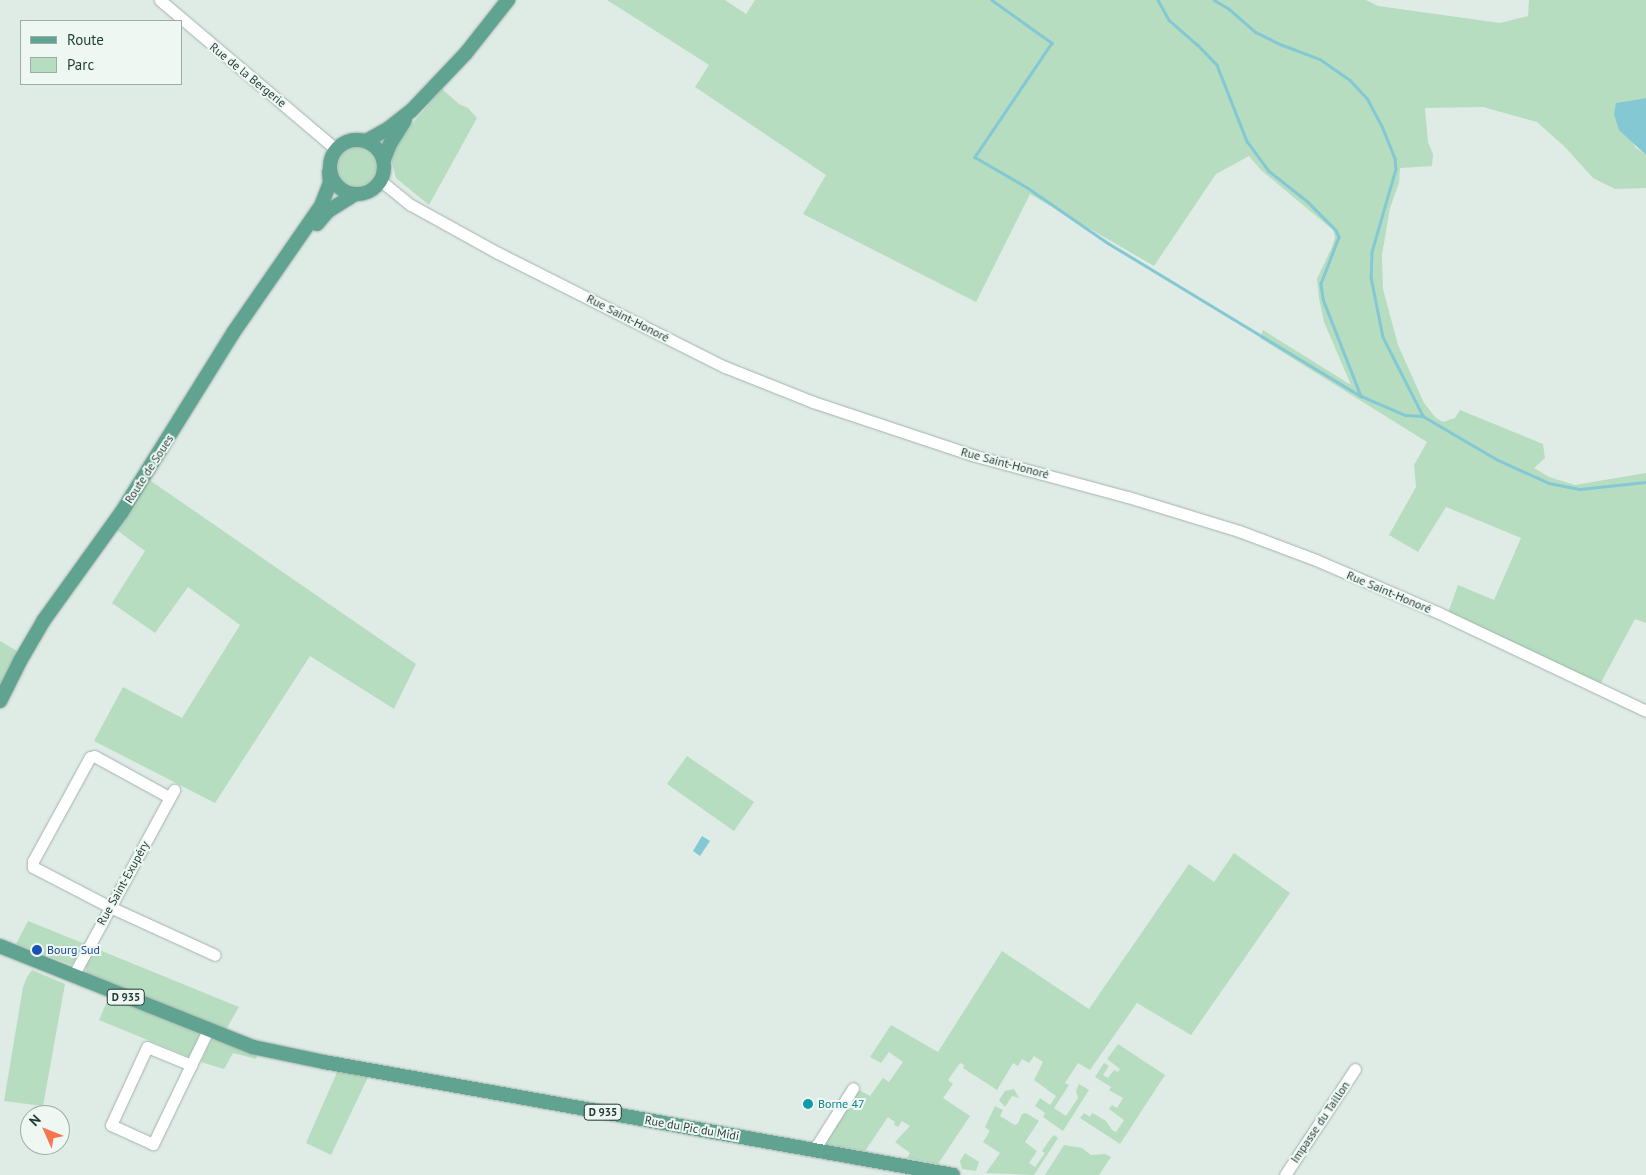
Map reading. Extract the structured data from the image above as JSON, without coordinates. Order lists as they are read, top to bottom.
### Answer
{
  "streets": {
    "main road": ["Route de Soues", "D 935", "Rue du Pic du Midi"],
    "street": [
      "Rue de la Bergerie",
      "Rue Saint-Honoré",
      "Rue Saint-Exupéry",
      "Impasse du Taillon"
    ]
  },
  "crossings": [
    ["Rue de la Bergerie", "Rue Saint-Honoré"],
    ["Rue de la Bergerie", "Route de Soues"],
    ["Rue Saint-Honoré", "Route de Soues"],
    ["Rue Saint-Exupéry", "D 935"],
    ["D 935", "Rue du Pic du Midi"]
  ],
  "places": ["Bourg Sud", "Borne 47"],
  "legend": ["Route", "Parc"],
  "north": "top left"
}
